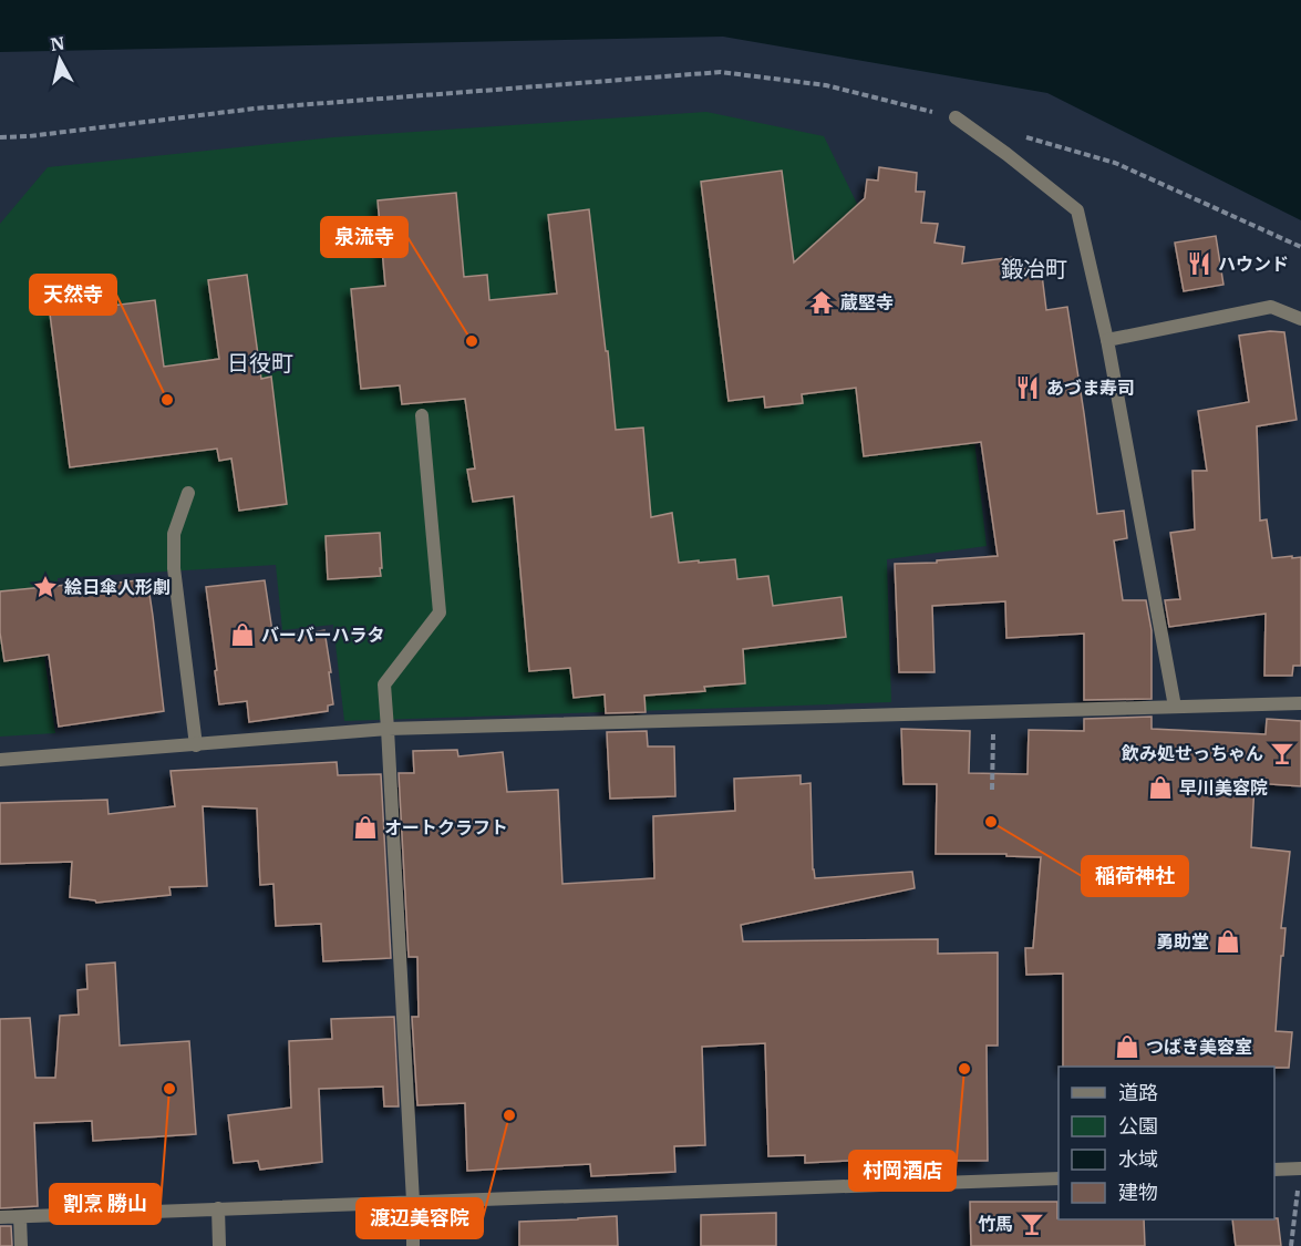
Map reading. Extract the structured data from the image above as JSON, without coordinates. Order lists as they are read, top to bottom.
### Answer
{
  "districts": ["鍛冶町", "日役町"],
  "places": {
    "restaurant": ["ハウンド", "あづま寿司"],
    "temple": ["蔵堅寺"],
    "other": [
      "泉流寺",
      "天然寺",
      "稲荷神社",
      "村岡酒店",
      "割烹 勝山",
      "渡辺美容院"
    ],
    "place": ["絵日傘人形劇"],
    "shop": [
      "バーバーハラタ",
      "早川美容院",
      "オートクラフト",
      "勇助堂",
      "つばき美容室"
    ],
    "bar": ["飲み処せっちゃん", "竹馬"]
  },
  "legend": [
    "道路",
    "公園",
    "水域",
    "建物"
  ],
  "north": "top"
}
